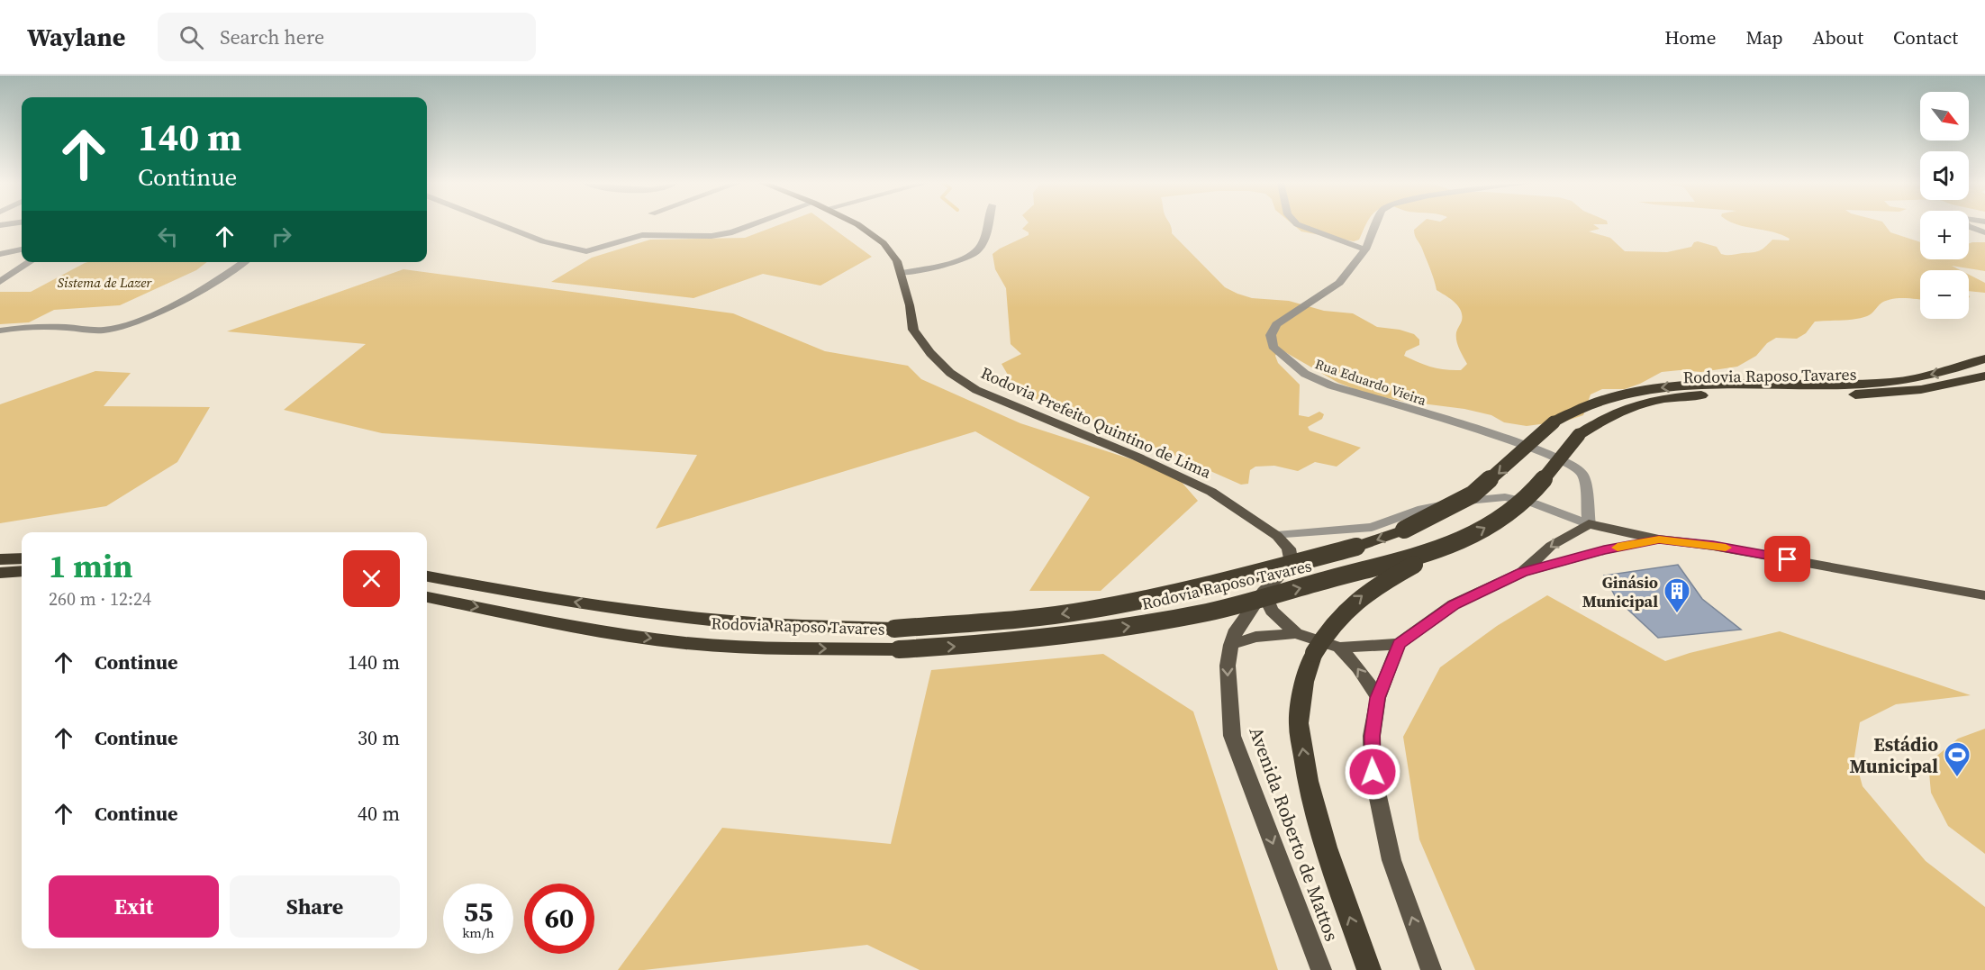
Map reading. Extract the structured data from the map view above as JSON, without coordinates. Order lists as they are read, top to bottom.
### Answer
{
  "streets": {
    "highway": ["Rodovia Raposo Tavares"],
    "main road": ["Rodovia Prefeito Quintino de Lima", "Avenida Roberto de Mattos"],
    "street": ["Rua Eduardo Vieira"]
  },
  "crossings": [
    ["Rodovia Prefeito Quintino de Lima", "Avenida Roberto de Mattos"]
  ],
  "parks": ["Sistema de Lazer"],
  "places": {
    "building": ["Ginásio Municipal"],
    "sports": ["Estádio Municipal"]
  },
  "north": "bottom right",
  "page": {
    "header": "Waylane",
    "search": "Search here",
    "nav": [
      "Home",
      "Map",
      "About",
      "Contact"
    ],
    "map_buttons": ["+", "−"],
    "turn": ["140 m", "Continue"],
    "heading": ["1 min", "260 m · 12:24"],
    "list": [
      {
        "name": "Continue",
        "value": "140 m"
      },
      {
        "name": "Continue",
        "value": "30 m"
      },
      {
        "name": "Continue",
        "value": "40 m"
      }
    ],
    "buttons": ["Exit", "Share"],
    "speed": "55 km/h",
    "limit": "60"
  }
}
